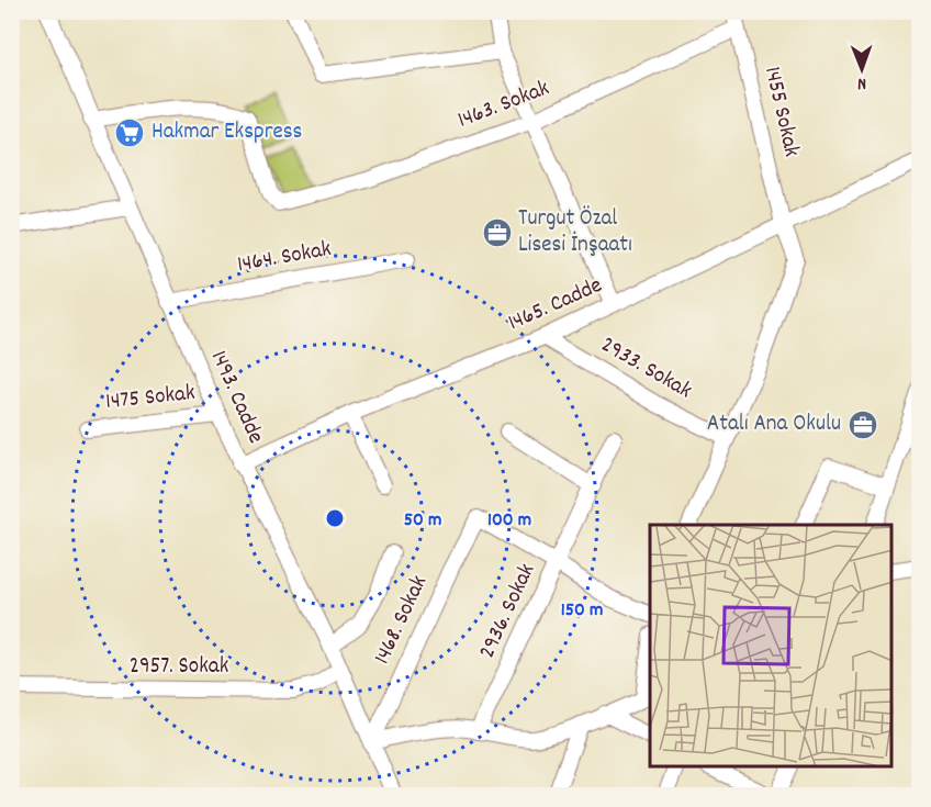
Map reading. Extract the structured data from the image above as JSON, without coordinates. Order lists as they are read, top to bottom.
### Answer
{
  "streets": {
    "street": [
      "1463. Sokak",
      "1455 Sokak",
      "1464. Sokak",
      "1465. Cadde",
      "2933. Sokak",
      "1493. Cadde",
      "1475 Sokak",
      "2936. Sokak",
      "1468. Sokak",
      "2957. Sokak"
    ]
  },
  "crossings": [
    ["1463. Sokak", "1455 Sokak"],
    ["1463. Sokak", "1493. Cadde"],
    ["1455 Sokak", "1465. Cadde"],
    ["1455 Sokak", "2933. Sokak"],
    ["1464. Sokak", "1493. Cadde"],
    ["1465. Cadde", "2933. Sokak"],
    ["1465. Cadde", "1493. Cadde"],
    ["1493. Cadde", "1475 Sokak"],
    ["1493. Cadde", "1468. Sokak"],
    ["1493. Cadde", "2957. Sokak"],
    ["2936. Sokak", "1468. Sokak"]
  ],
  "places": {
    "supermarket": ["Hakmar Ekspress"],
    "office": ["Turgut Özal Lisesi İnşaatı", "Atalı Ana Okulu"]
  },
  "north": "bottom",
  "rings": ["50 m", "100 m", "150 m"]
}
